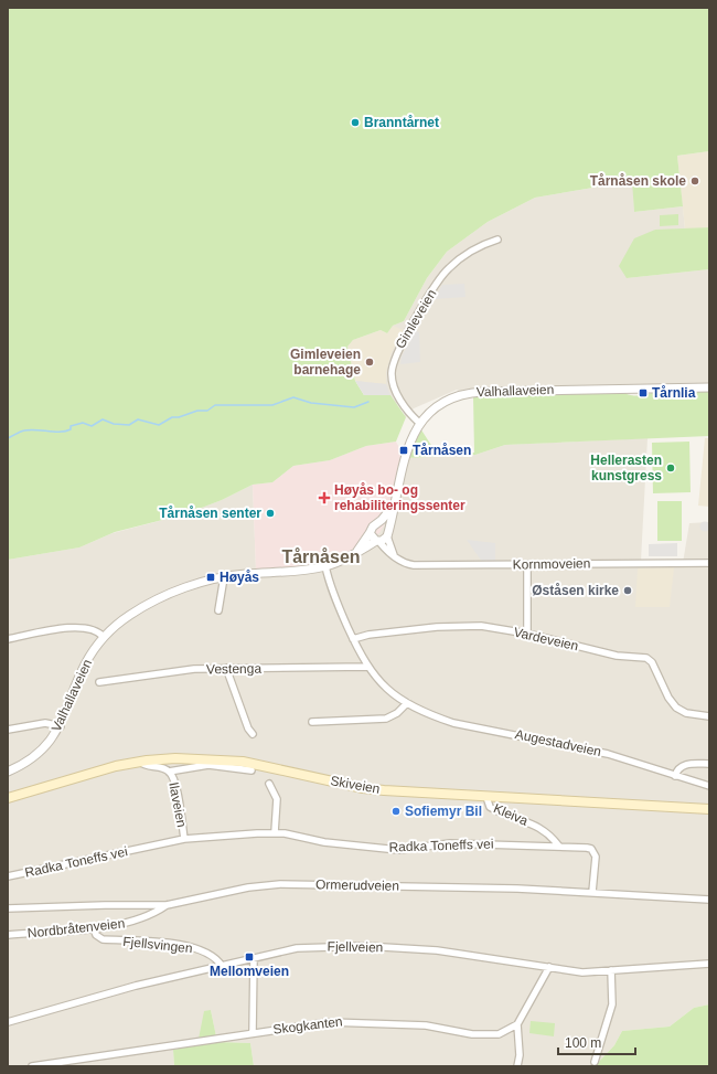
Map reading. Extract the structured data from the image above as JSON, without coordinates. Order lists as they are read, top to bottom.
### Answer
{
  "streets": {
    "main road": ["Skiveien"],
    "street": [
      "Gimleveien",
      "Valhallaveien",
      "Kornmoveien",
      "Vardeveien",
      "Vestenga",
      "Augestadveien",
      "Ilaveien",
      "Kleiva",
      "Radka Toneffs vei",
      "Ormerudveien",
      "Nordbråtenveien",
      "Fjellsvingen",
      "Fjellveien",
      "Skogkanten"
    ]
  },
  "crossings": [
    ["Gimleveien", "Valhallaveien"],
    ["Valhallaveien", "Kornmoveien"],
    ["Valhallaveien", "Augestadveien"],
    ["Vardeveien", "Augestadveien"],
    ["Vestenga", "Augestadveien"],
    ["Skiveien", "Ilaveien"],
    ["Skiveien", "Kleiva"],
    ["Ilaveien", "Radka Toneffs vei"],
    ["Kleiva", "Radka Toneffs vei"],
    ["Radka Toneffs vei", "Ormerudveien"],
    ["Ormerudveien", "Nordbråtenveien"],
    ["Nordbråtenveien", "Fjellsvingen"],
    ["Fjellsvingen", "Fjellveien"]
  ],
  "districts": ["Tårnåsen"],
  "places": {
    "other": [
      "Branntårnet",
      "Tårnåsen skole",
      "Gimleveien barnehage",
      "Hellerasten kunstgress",
      "Tårnåsen senter",
      "Øståsen kirke",
      "Sofiemyr Bil"
    ],
    "transit": [
      "Tårnlia",
      "Tårnåsen",
      "Høyås",
      "Mellomveien"
    ],
    "health": ["Høyås bo- og rehabiliteringssenter"]
  },
  "scale_bar": "100 m"
}
